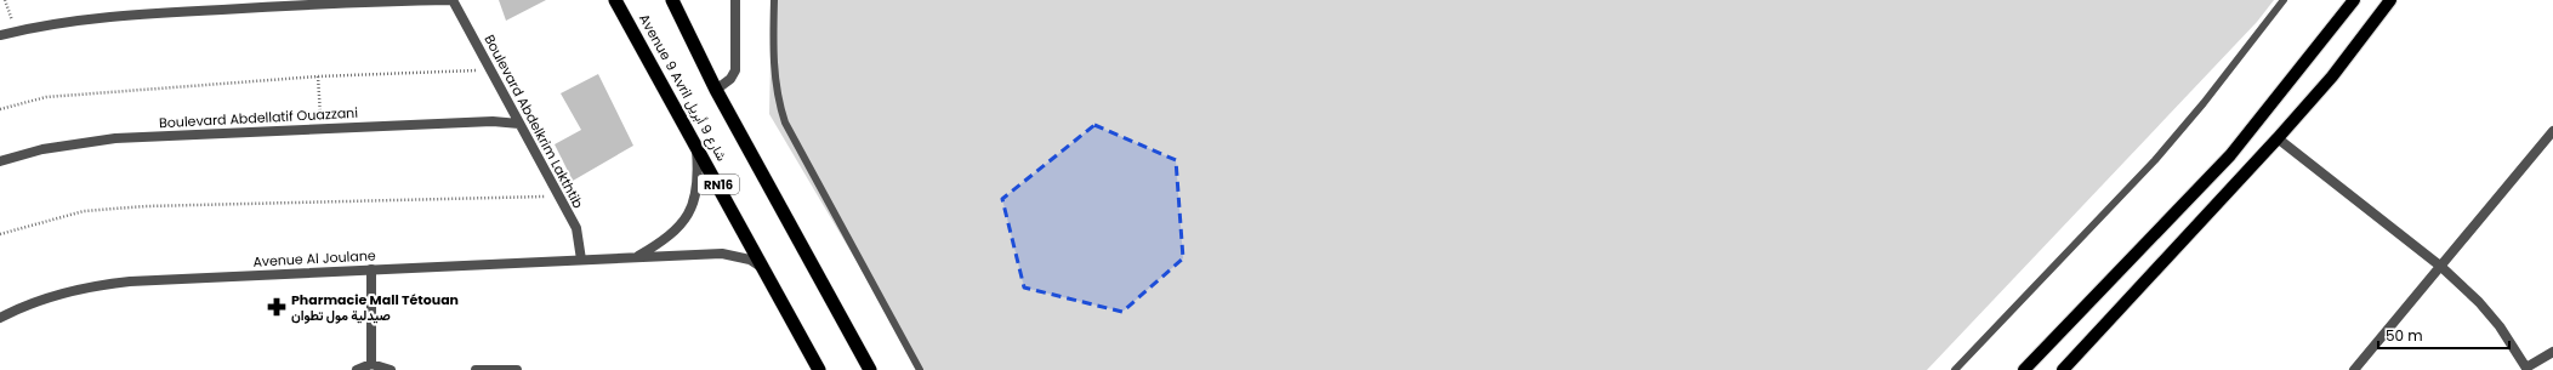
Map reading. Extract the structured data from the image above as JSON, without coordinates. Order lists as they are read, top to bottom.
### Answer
{
  "streets": {
    "highway": ["Avenue 9 Avril شارع 9 أبريل", "RN16"],
    "street": ["Boulevard Abdellatif Ouazzani", "Boulevard Abdelkrim Lakthtib", "Avenue Al Joulane"]
  },
  "crossings": [
    ["Avenue 9 Avril شارع 9 أبريل", "Avenue Al Joulane"],
    ["Boulevard Abdellatif Ouazzani", "Boulevard Abdelkrim Lakthtib"],
    ["Boulevard Abdelkrim Lakthtib", "Avenue Al Joulane"]
  ],
  "places": {
    "pharmacy": ["Pharmacie Mall Tétouan صيدلية مول تطوان"]
  },
  "scale_bar": "50 m"
}
